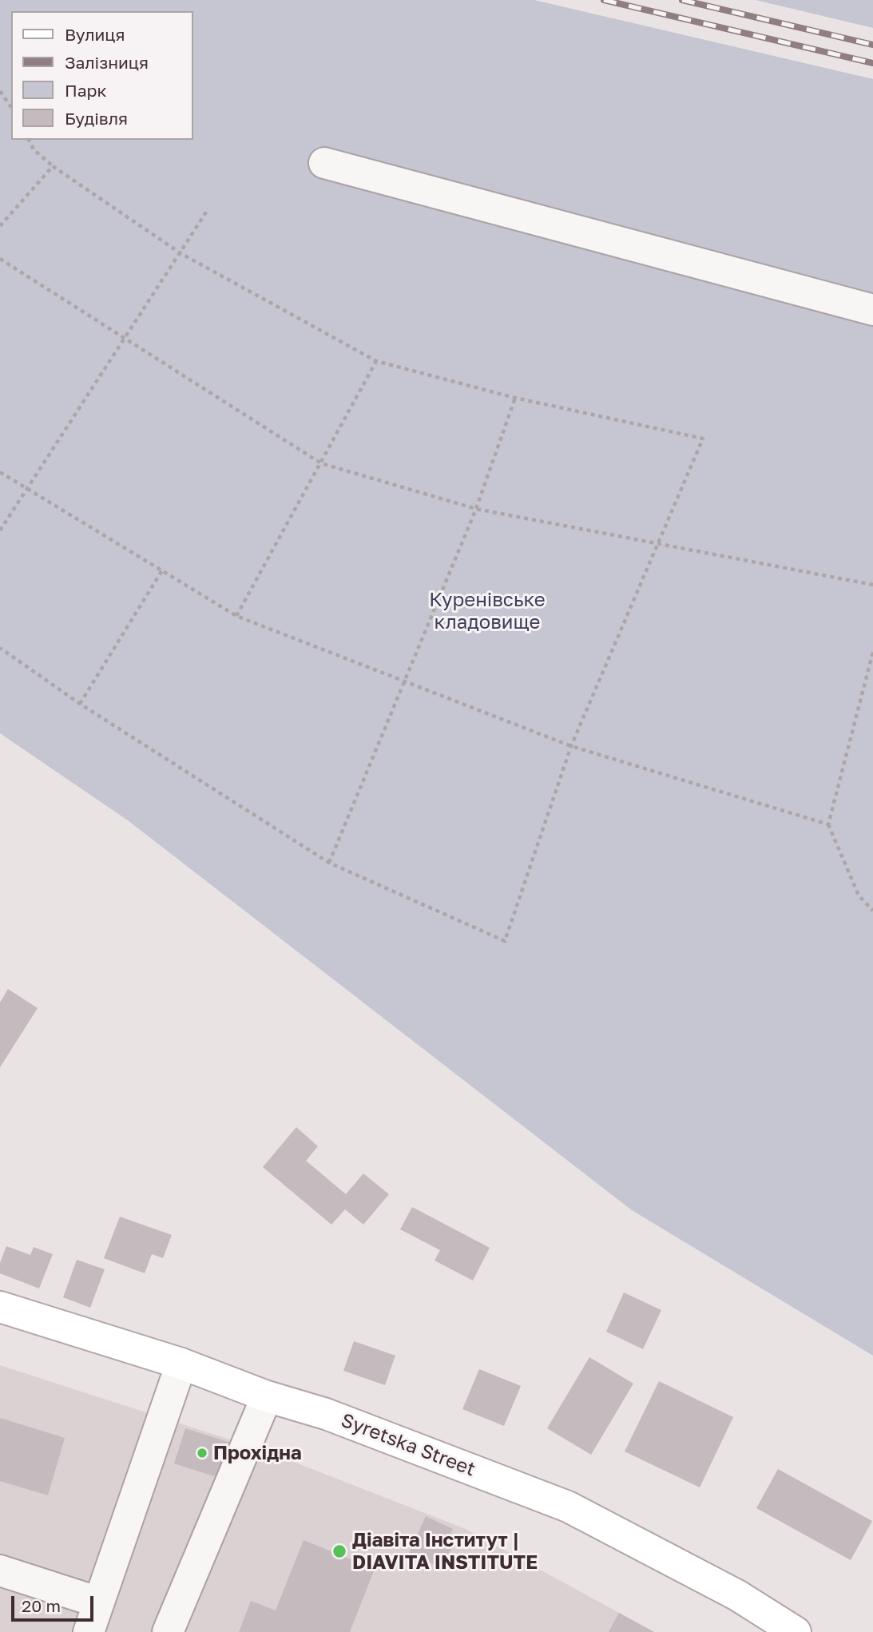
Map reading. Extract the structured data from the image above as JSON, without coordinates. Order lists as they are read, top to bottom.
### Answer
{
  "streets": {
    "main road": ["Syretska Street"]
  },
  "parks": ["Куренівське кладовище"],
  "places": ["Прохідна", "Діавіта Інститут | DIAVITA INSTITUTE"],
  "legend": [
    "Вулиця",
    "Залізниця",
    "Парк",
    "Будівля"
  ],
  "scale_bar": "20 m"
}
